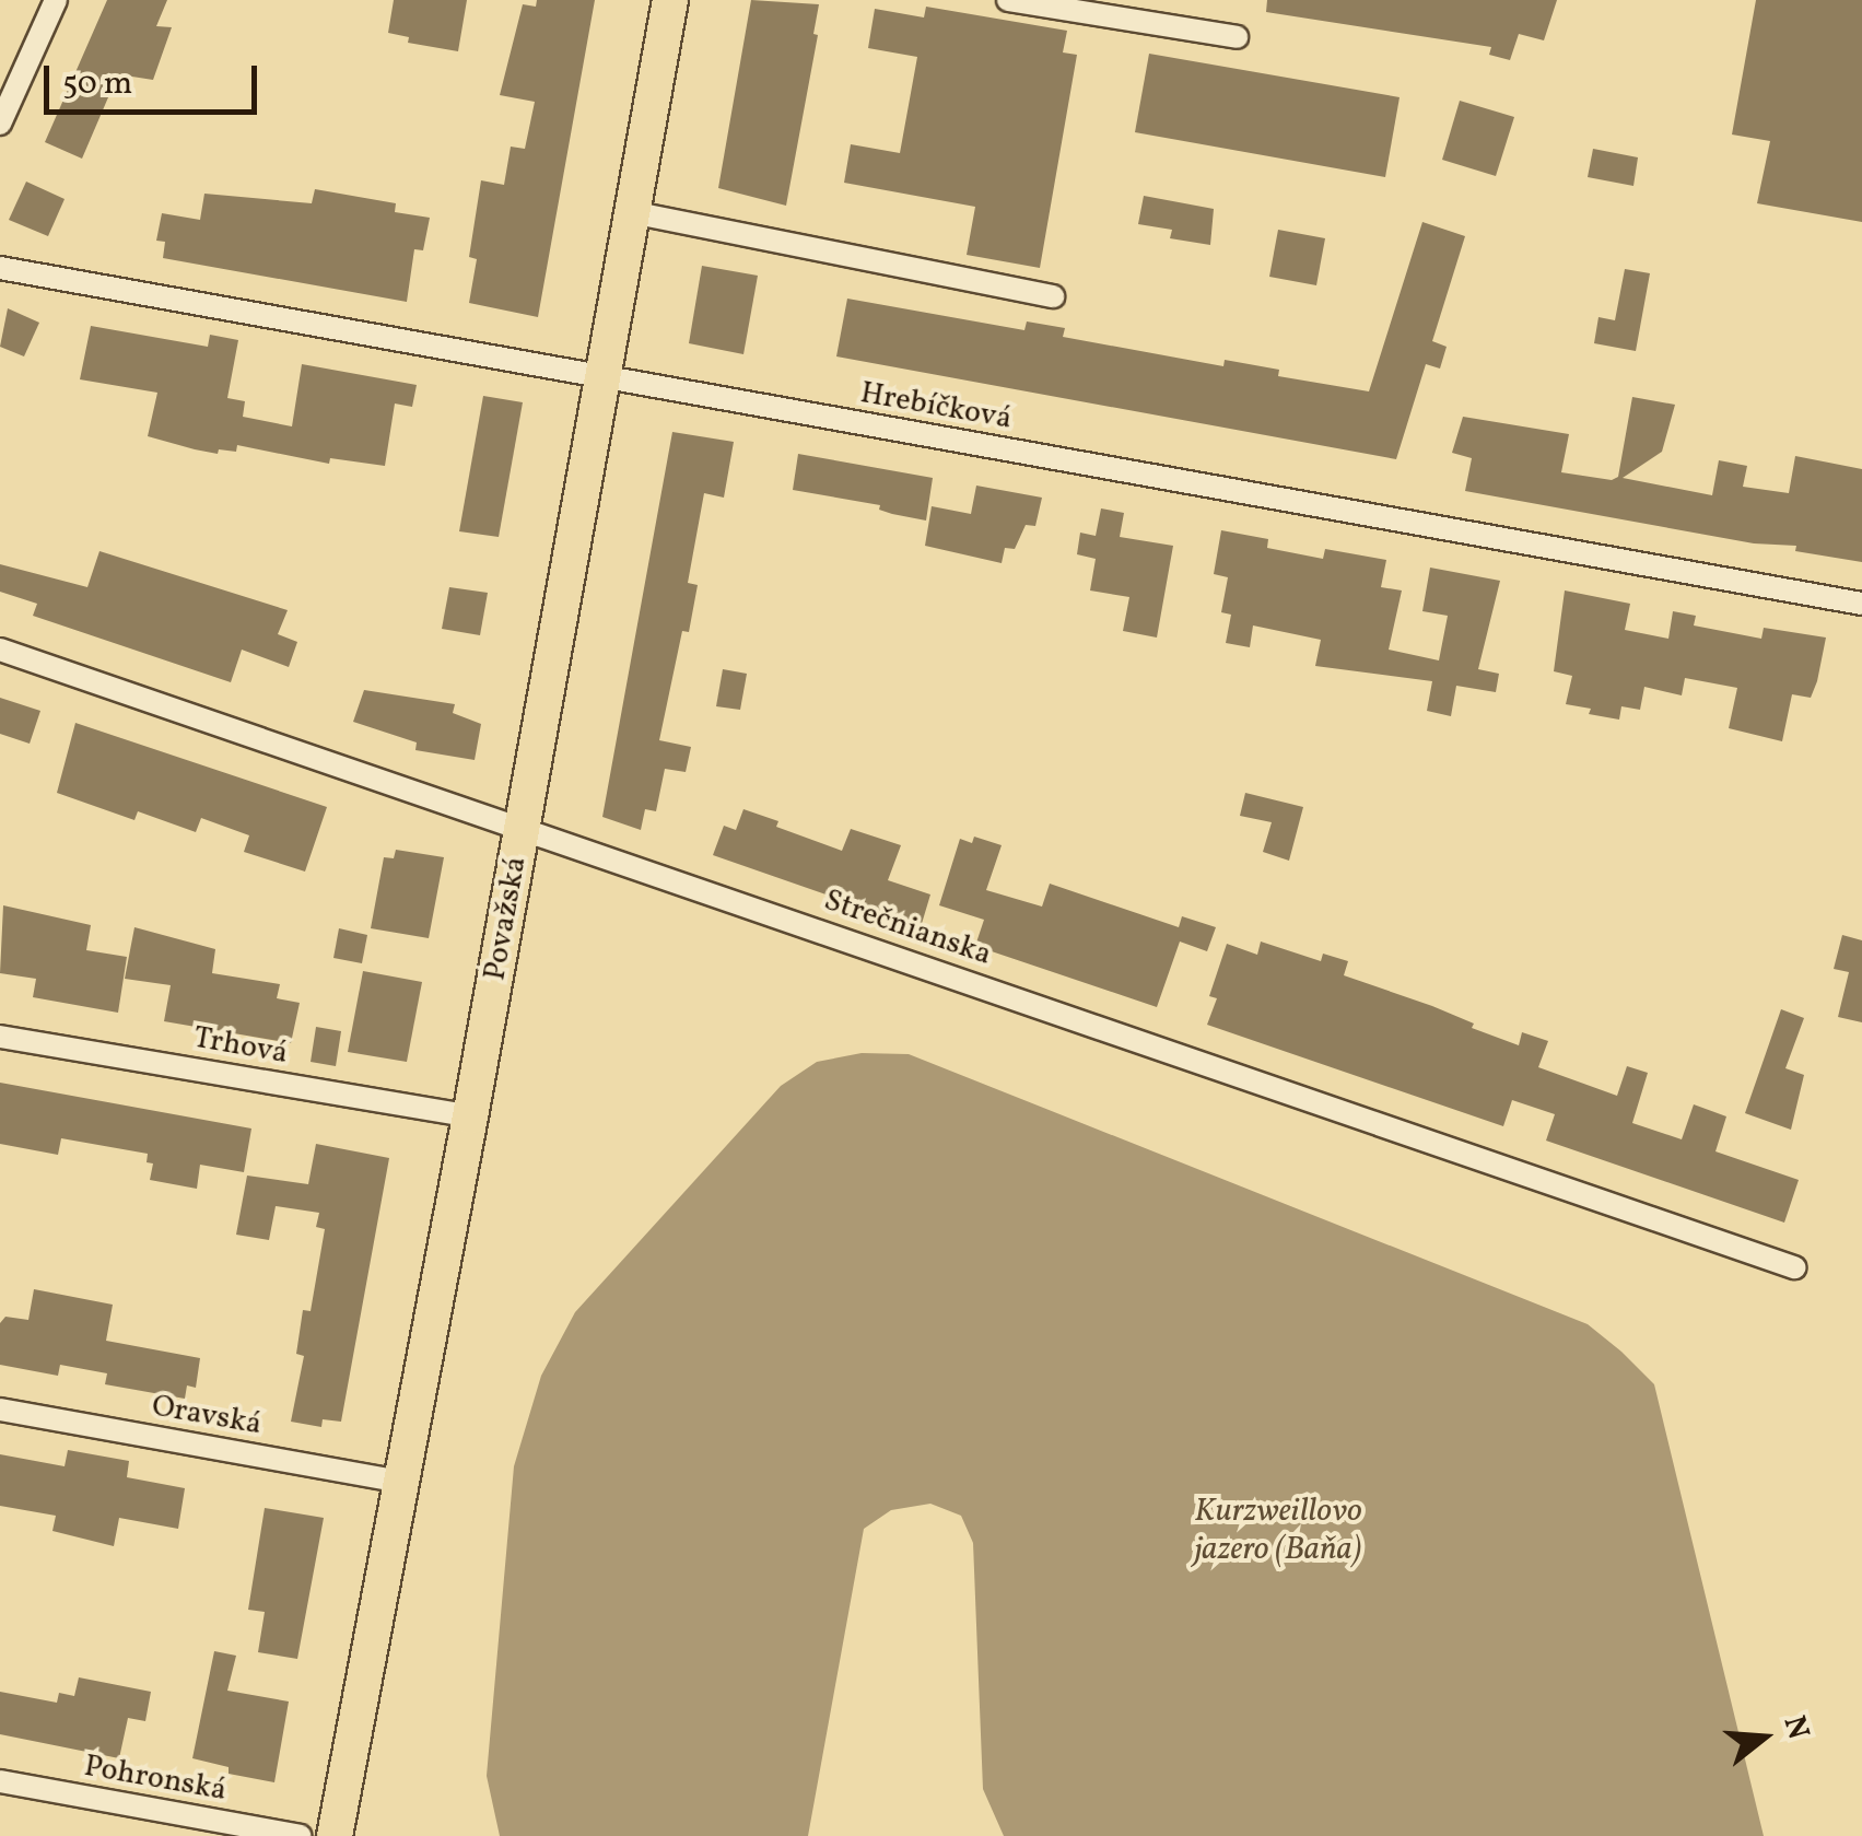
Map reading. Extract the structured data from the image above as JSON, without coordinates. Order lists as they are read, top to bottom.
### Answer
{
  "streets": {
    "main road": ["Považská"],
    "street": [
      "Hrebíčková",
      "Strečnianska",
      "Trhová",
      "Oravská",
      "Pohronská"
    ]
  },
  "crossings": [
    ["Hrebíčková", "Považská"],
    ["Považská", "Strečnianska"],
    ["Považská", "Trhová"],
    ["Považská", "Oravská"]
  ],
  "water": ["Kurzweillovo jazero (Baňa)"],
  "scale_bar": "50 m",
  "north": "right"
}
